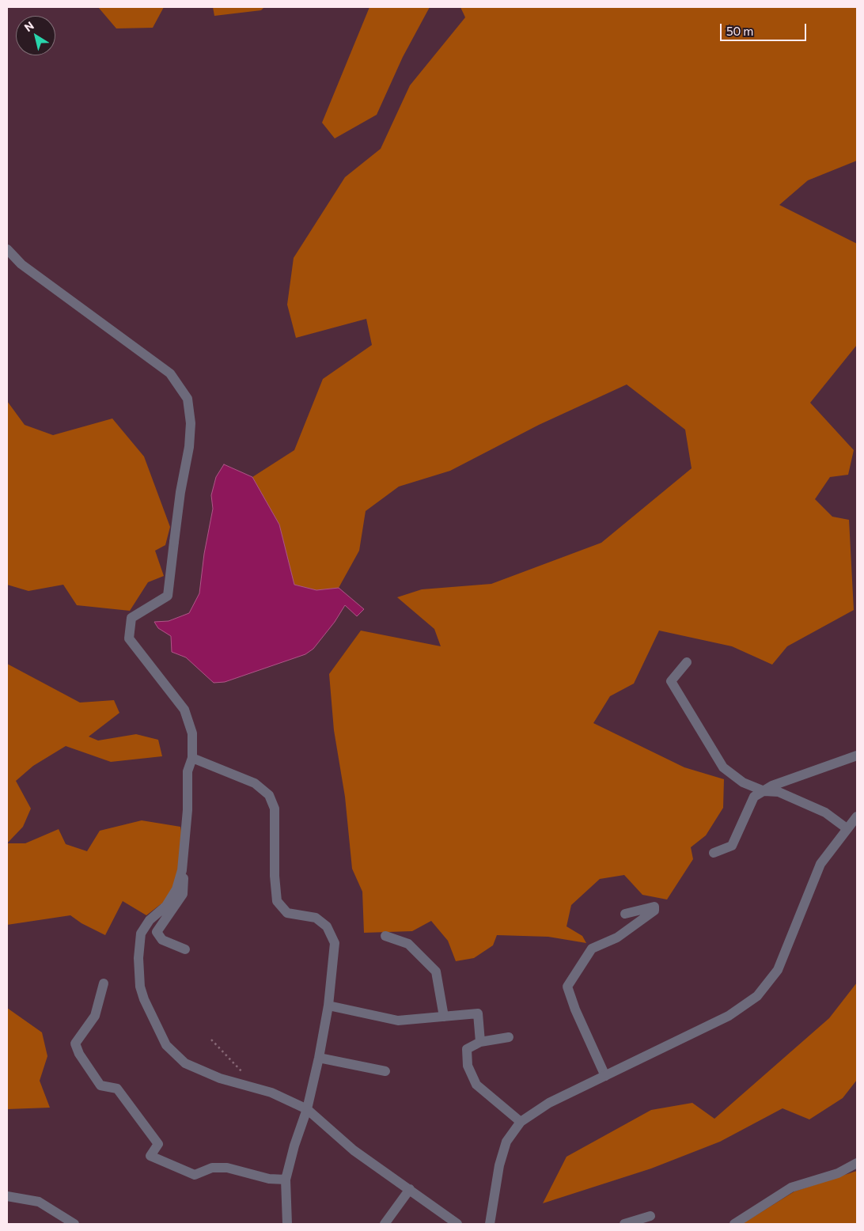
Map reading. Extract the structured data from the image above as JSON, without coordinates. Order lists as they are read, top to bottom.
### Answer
{
  "scale_bar": "50 m",
  "north": "top left"
}
